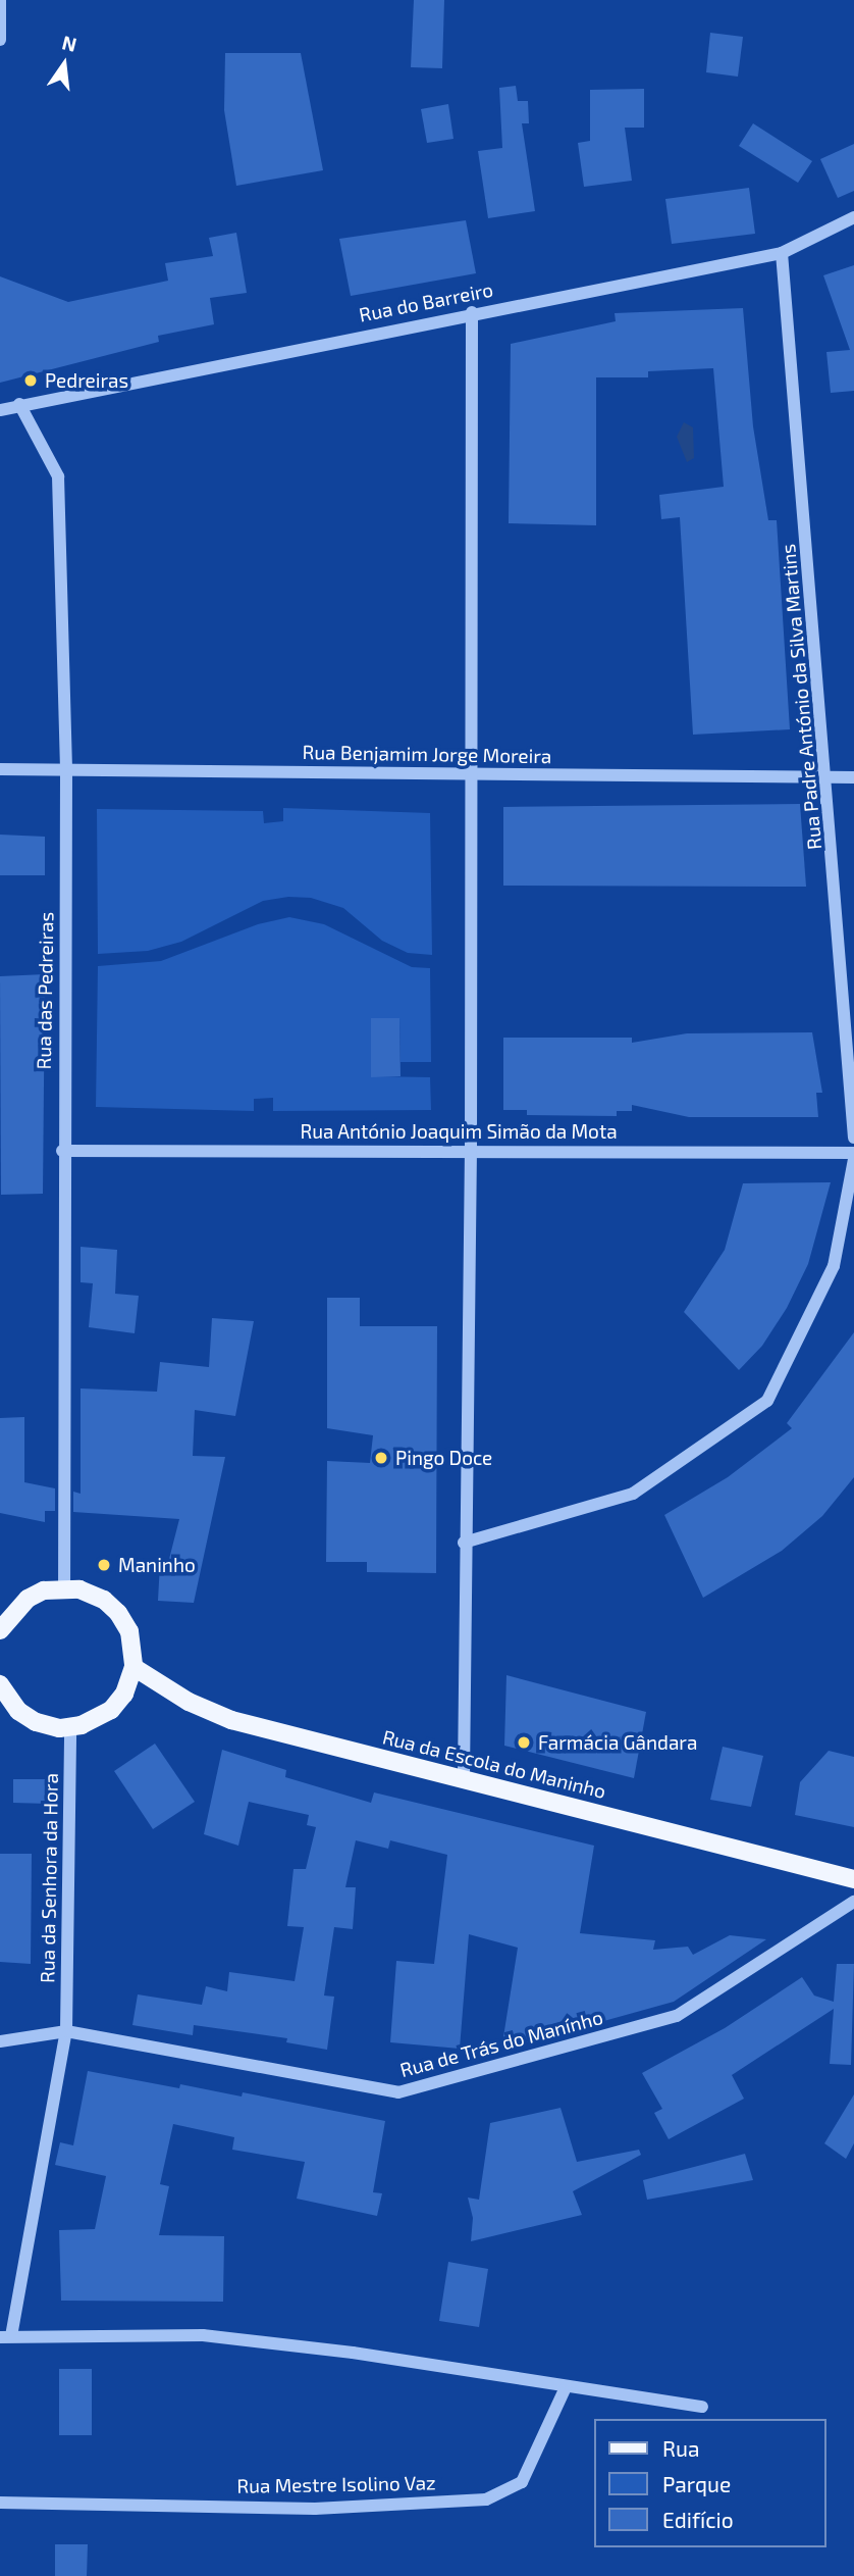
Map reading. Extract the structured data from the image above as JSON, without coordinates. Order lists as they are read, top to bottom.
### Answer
{
  "streets": {
    "main road": ["Rua da Escola do Maninho"],
    "street": [
      "Rua do Barreiro",
      "Rua Padre António da Silva Martins",
      "Rua Benjamim Jorge Moreira",
      "Rua das Pedreiras",
      "Rua António Joaquim Simão da Mota",
      "Rua da Senhora da Hora",
      "Rua de Trás do Manínho",
      "Rua Mestre Isolino Vaz"
    ]
  },
  "crossings": [
    ["Rua do Barreiro", "Rua Padre António da Silva Martins"],
    ["Rua do Barreiro", "Rua das Pedreiras"],
    ["Rua Padre António da Silva Martins", "Rua Benjamim Jorge Moreira"],
    ["Rua Benjamim Jorge Moreira", "Rua das Pedreiras"],
    ["Rua das Pedreiras", "Rua António Joaquim Simão da Mota"],
    ["Rua da Senhora da Hora", "Rua de Trás do Manínho"]
  ],
  "places": [
    "Pedreiras",
    "Pingo Doce",
    "Maninho",
    "Farmácia Gândara"
  ],
  "legend": ["Rua", "Parque", "Edifício"],
  "north": "top"
}
